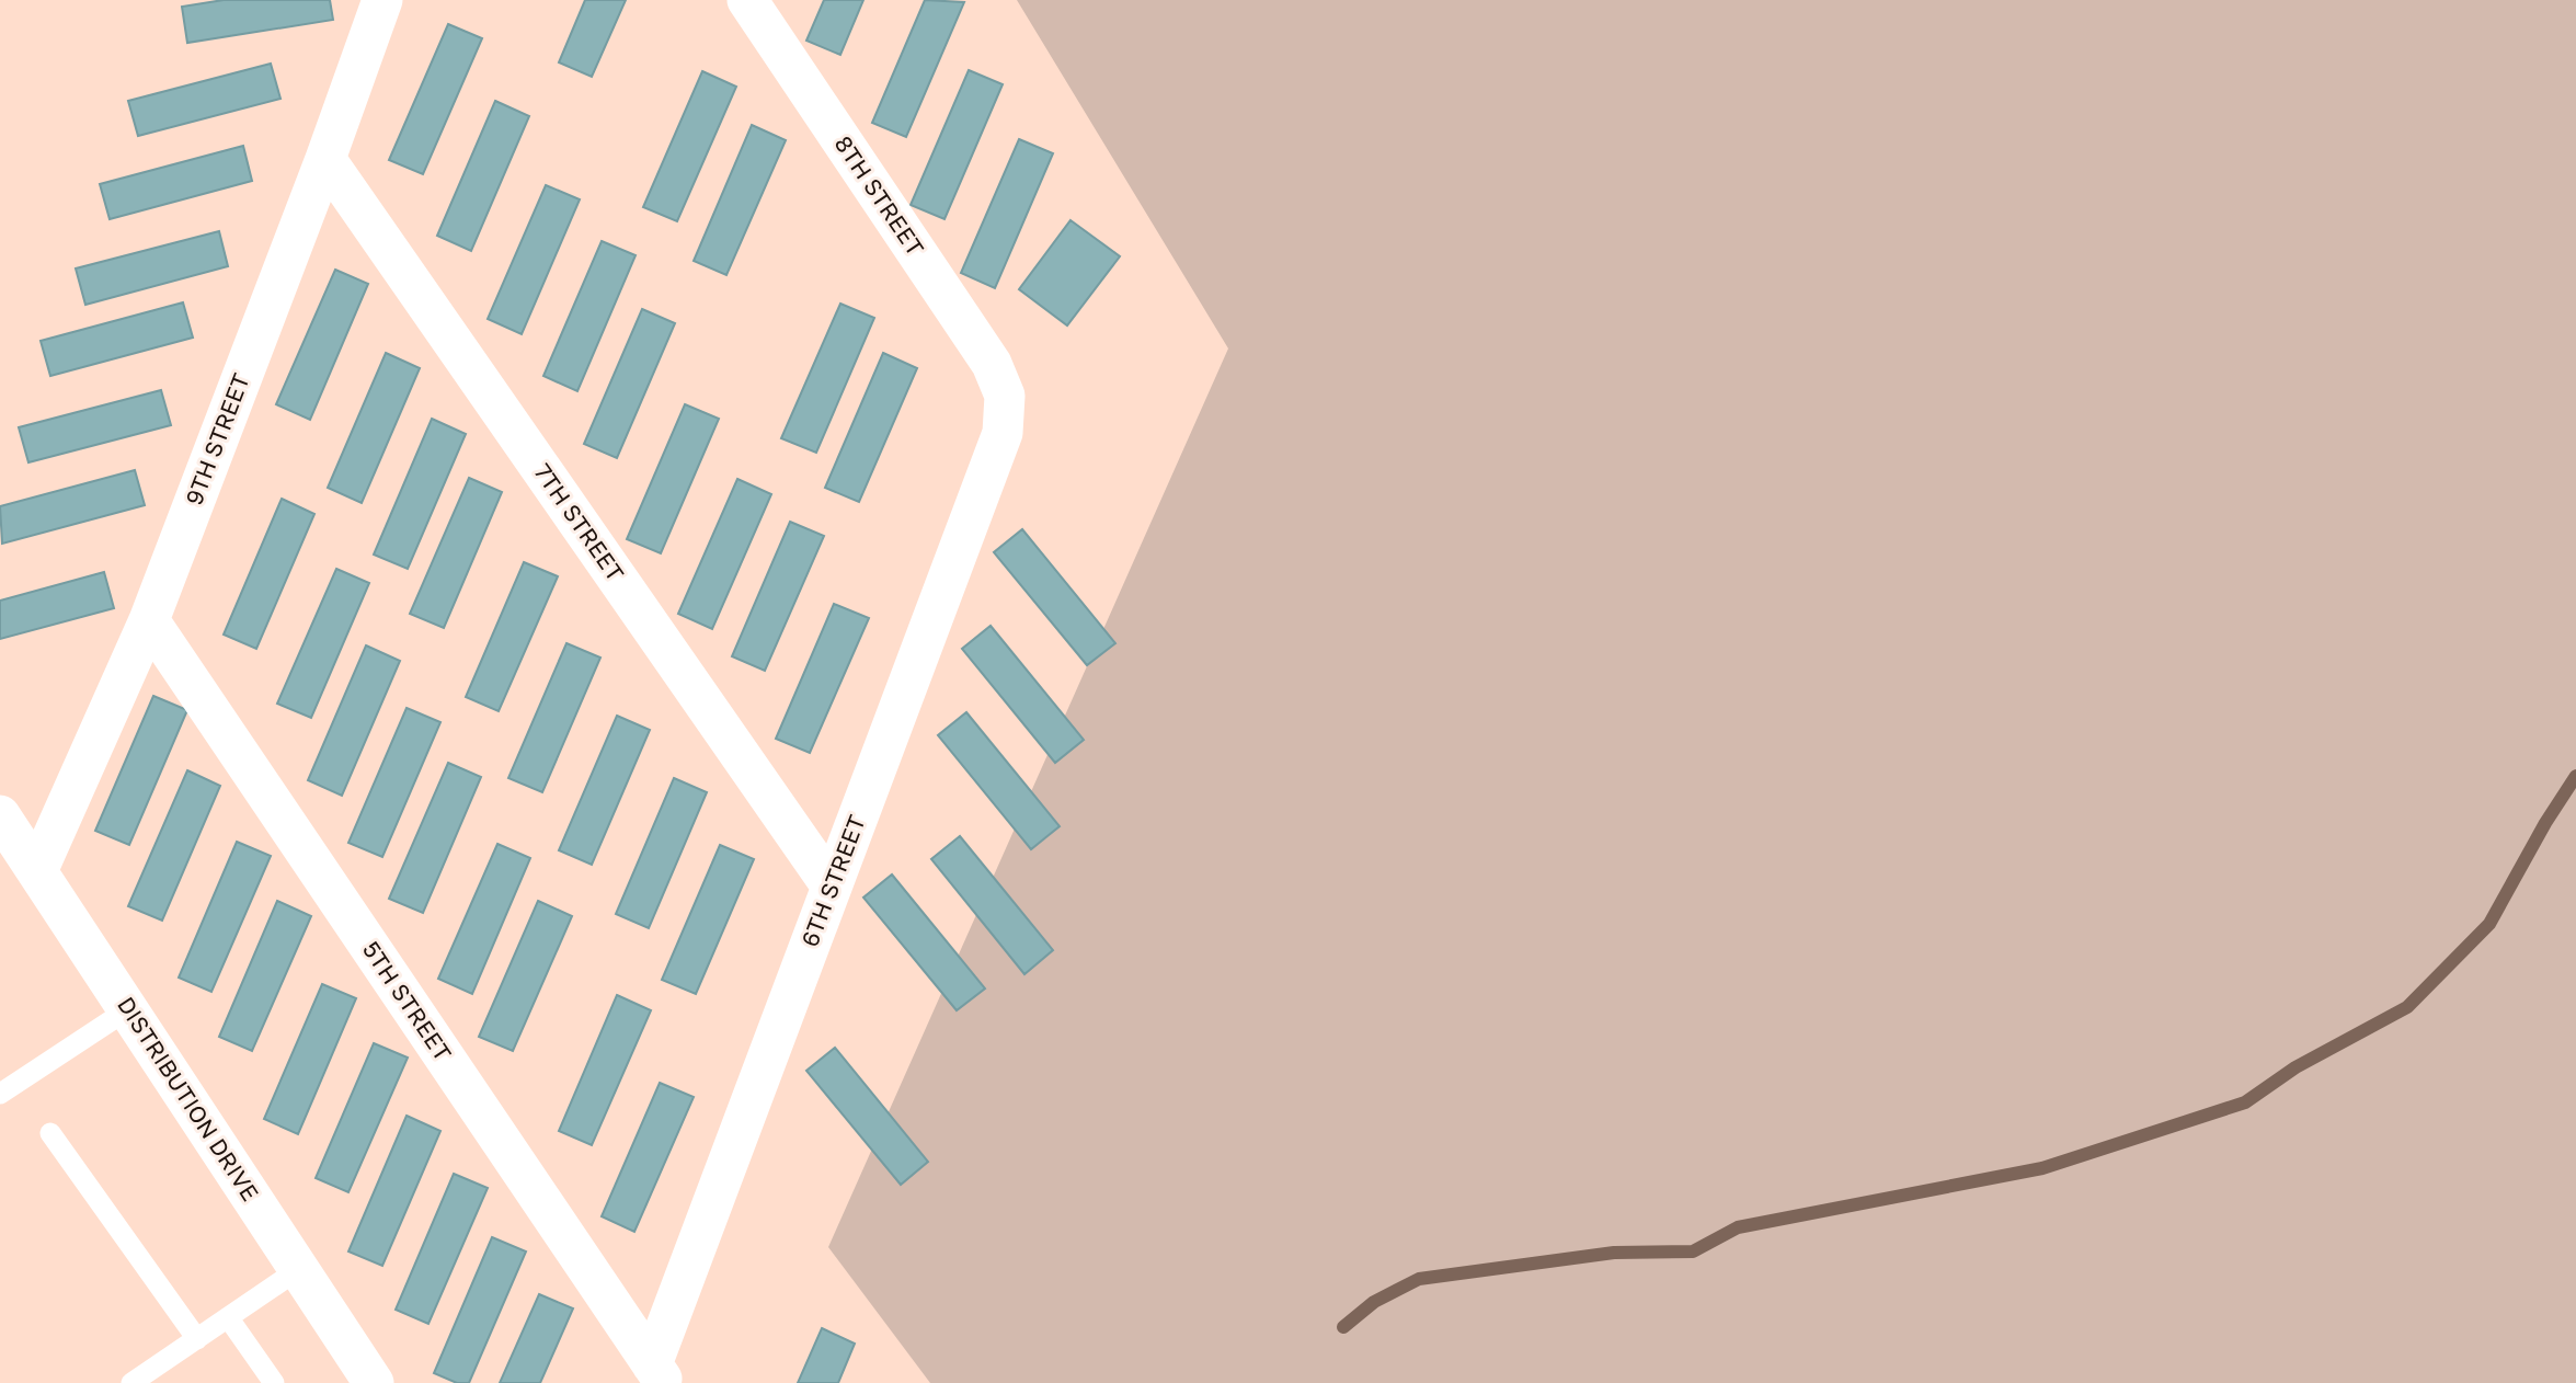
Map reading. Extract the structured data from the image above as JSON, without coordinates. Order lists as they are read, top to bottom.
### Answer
{
  "streets": {
    "street": [
      "8TH STREET",
      "9TH STREET",
      "7TH STREET",
      "6TH STREET",
      "5TH STREET",
      "DISTRIBUTION DRIVE"
    ]
  },
  "crossings": [
    ["8TH STREET", "6TH STREET"],
    ["9TH STREET", "7TH STREET"],
    ["9TH STREET", "5TH STREET"],
    ["9TH STREET", "DISTRIBUTION DRIVE"],
    ["7TH STREET", "6TH STREET"],
    ["6TH STREET", "5TH STREET"]
  ]
}
